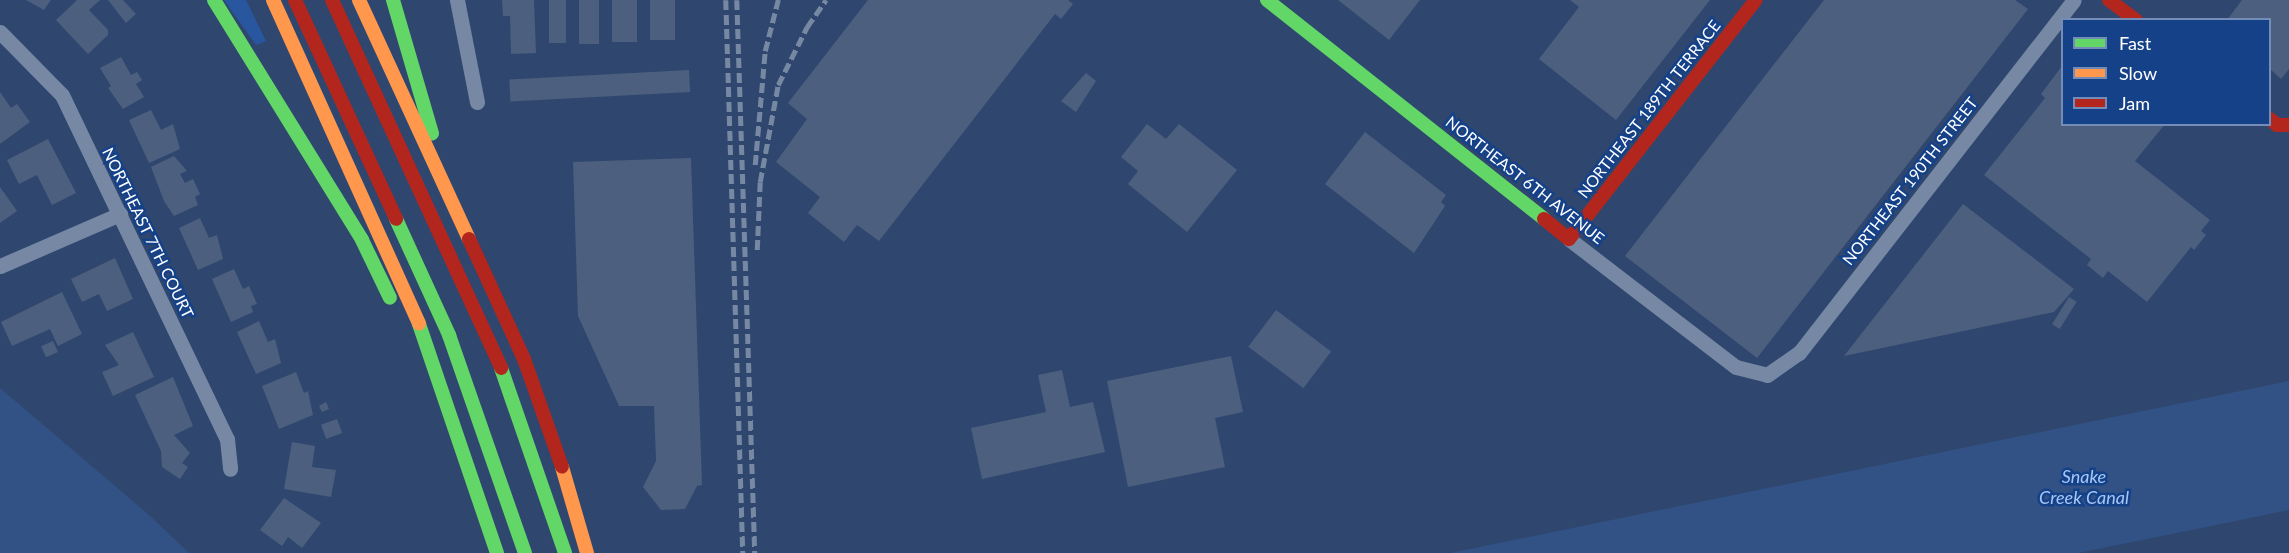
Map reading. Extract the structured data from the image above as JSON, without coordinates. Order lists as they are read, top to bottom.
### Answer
{
  "streets": {
    "main road": ["NORTHEAST 189TH TERRACE", "NORTHEAST 6TH AVENUE"],
    "street": ["NORTHEAST 190TH STREET", "NORTHEAST 7TH COURT"]
  },
  "crossings": [
    ["NORTHEAST 189TH TERRACE", "NORTHEAST 6TH AVENUE"],
    ["NORTHEAST 6TH AVENUE", "NORTHEAST 190TH STREET"]
  ],
  "water": ["Snake Creek Canal"],
  "legend": ["Fast", "Slow", "Jam"]
}
